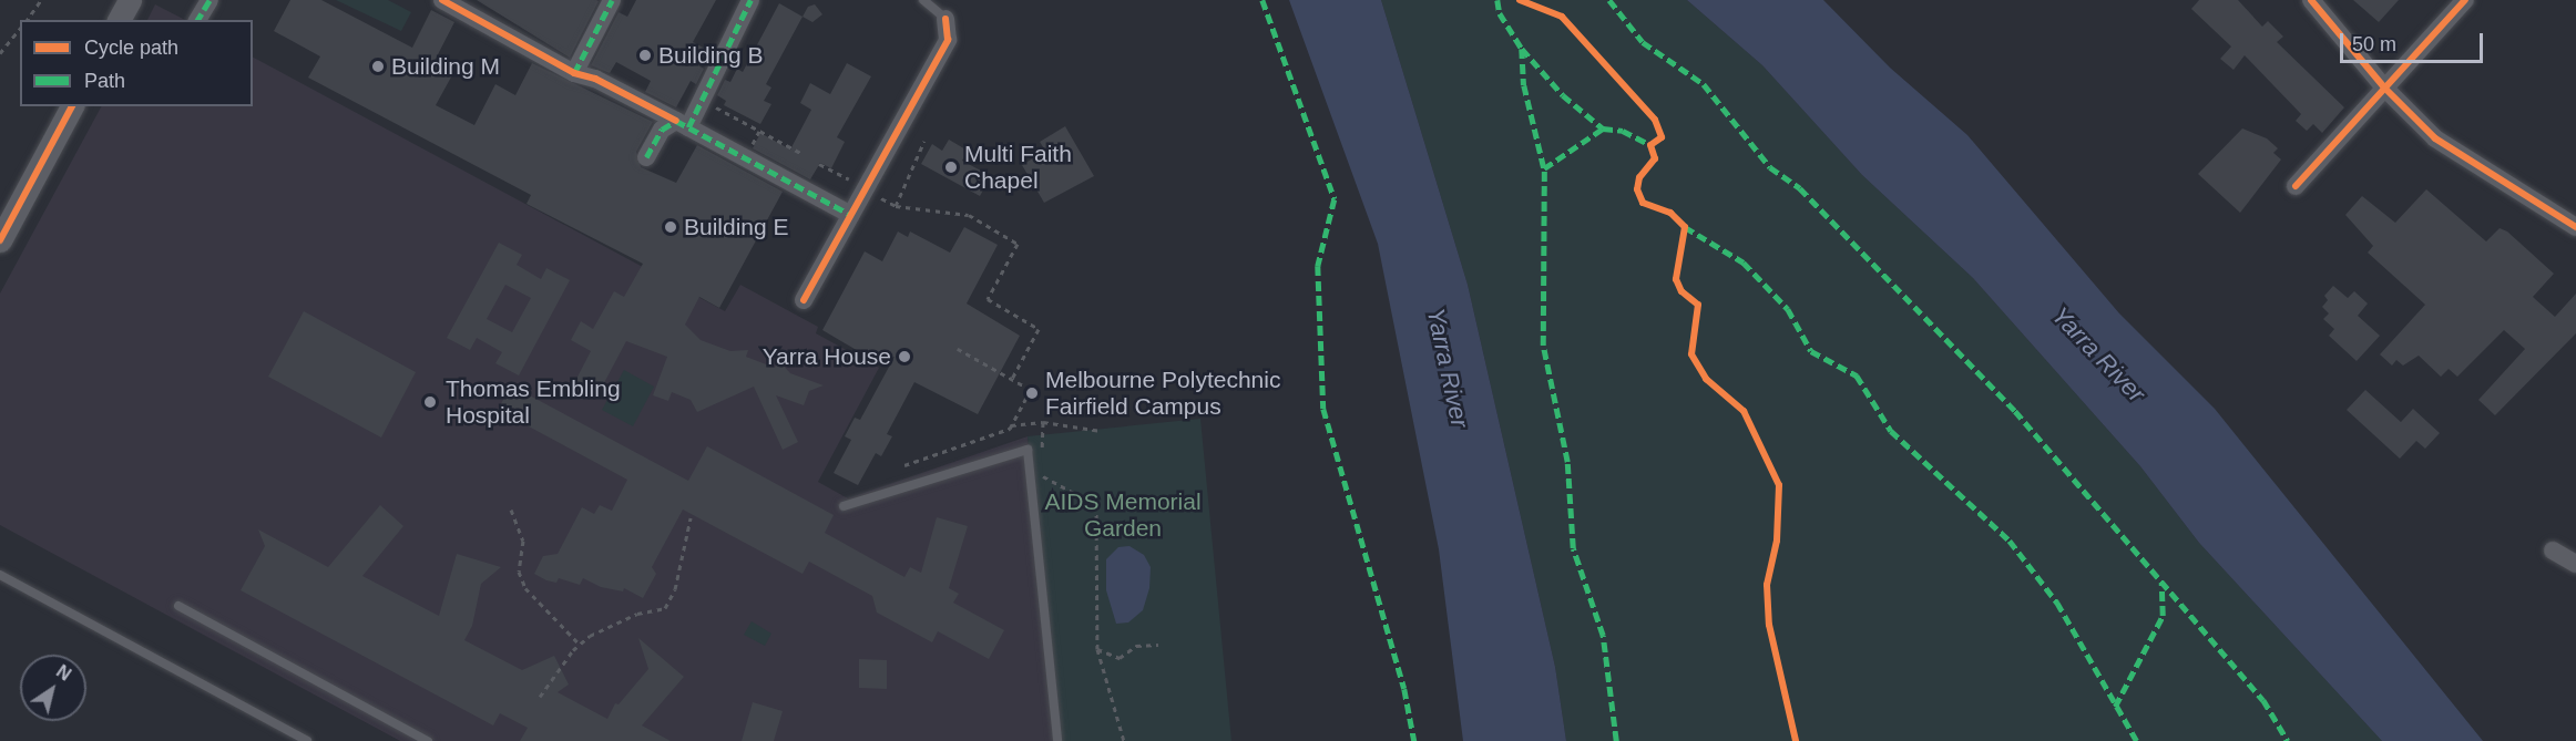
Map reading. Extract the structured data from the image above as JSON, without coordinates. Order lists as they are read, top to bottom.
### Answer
{
  "water": ["Yarra River"],
  "parks": ["AIDS Memorial Garden"],
  "places": [
    "Building B",
    "Building M",
    "Multi Faith Chapel",
    "Building E",
    "Yarra House",
    "Melbourne Polytechnic Fairfield Campus",
    "Thomas Embling Hospital"
  ],
  "legend": ["Cycle path", "Path"],
  "scale_bar": "50 m",
  "north": "top right"
}
